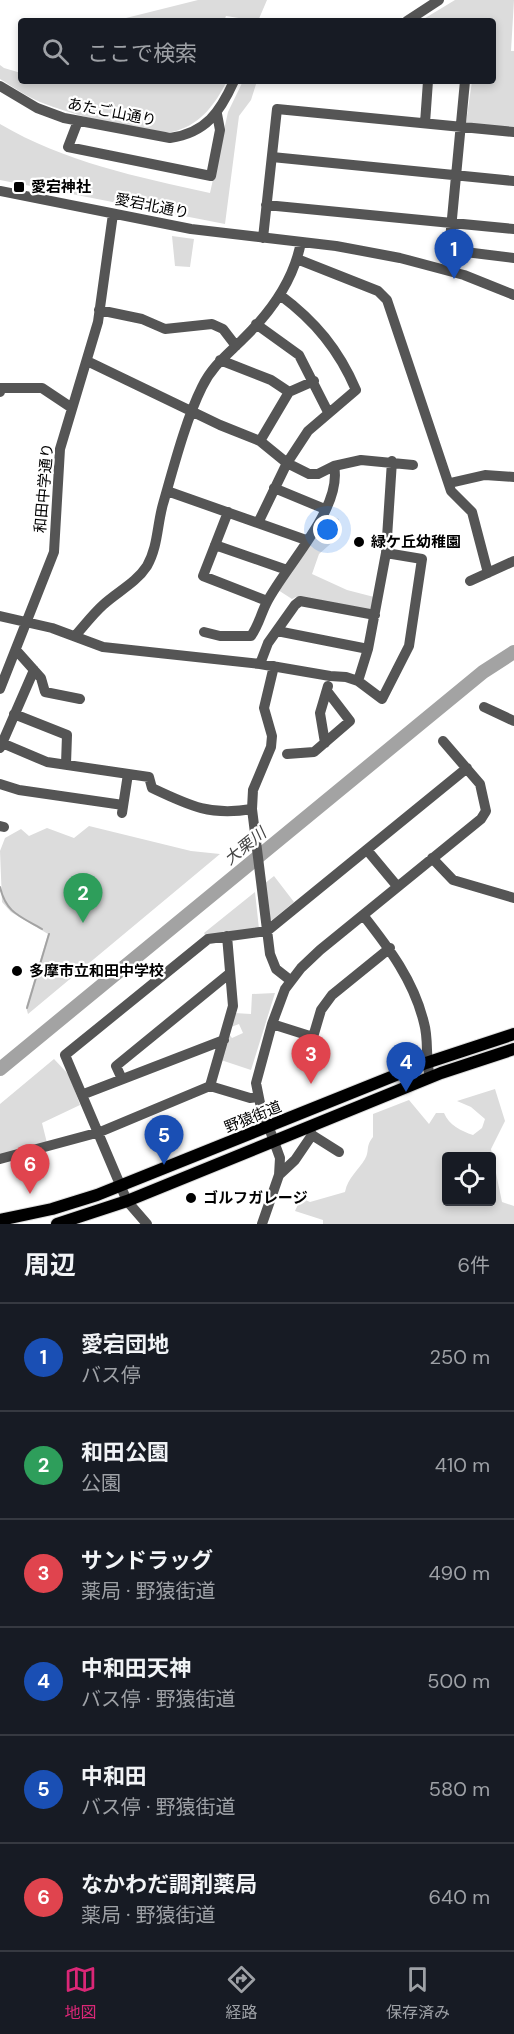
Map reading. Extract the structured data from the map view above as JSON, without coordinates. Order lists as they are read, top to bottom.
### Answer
{
  "streets": {
    "main road": ["野猿街道"],
    "street": ["あたご山通り", "愛宕北通り", "和田中学通り"]
  },
  "crossings": [
    ["愛宕北通り", "和田中学通り"]
  ],
  "water": ["大栗川"],
  "places": {
    "transit": ["愛宕神社"],
    "other": ["緑ケ丘幼稚園", "多摩市立和田中学校", "ゴルフガレージ"]
  },
  "page": {
    "search": "ここで検索",
    "pins": [
      "1",
      "2",
      "3",
      "4",
      "5",
      "6"
    ],
    "heading": ["周辺", "6件"],
    "list": [
      {
        "mark": "1",
        "name": "愛宕団地",
        "note": "バス停",
        "value": "250 m"
      },
      {
        "mark": "2",
        "name": "和田公園",
        "note": "公園",
        "value": "410 m"
      },
      {
        "mark": "3",
        "name": "サンドラッグ",
        "note": "薬局 · 野猿街道",
        "value": "490 m"
      },
      {
        "mark": "4",
        "name": "中和田天神",
        "note": "バス停 · 野猿街道",
        "value": "500 m"
      },
      {
        "mark": "5",
        "name": "中和田",
        "note": "バス停 · 野猿街道",
        "value": "580 m"
      },
      {
        "mark": "6",
        "name": "なかわだ調剤薬局",
        "note": "薬局 · 野猿街道",
        "value": "640 m"
      }
    ],
    "nav": ["地図", "経路", "保存済み"]
  }
}
